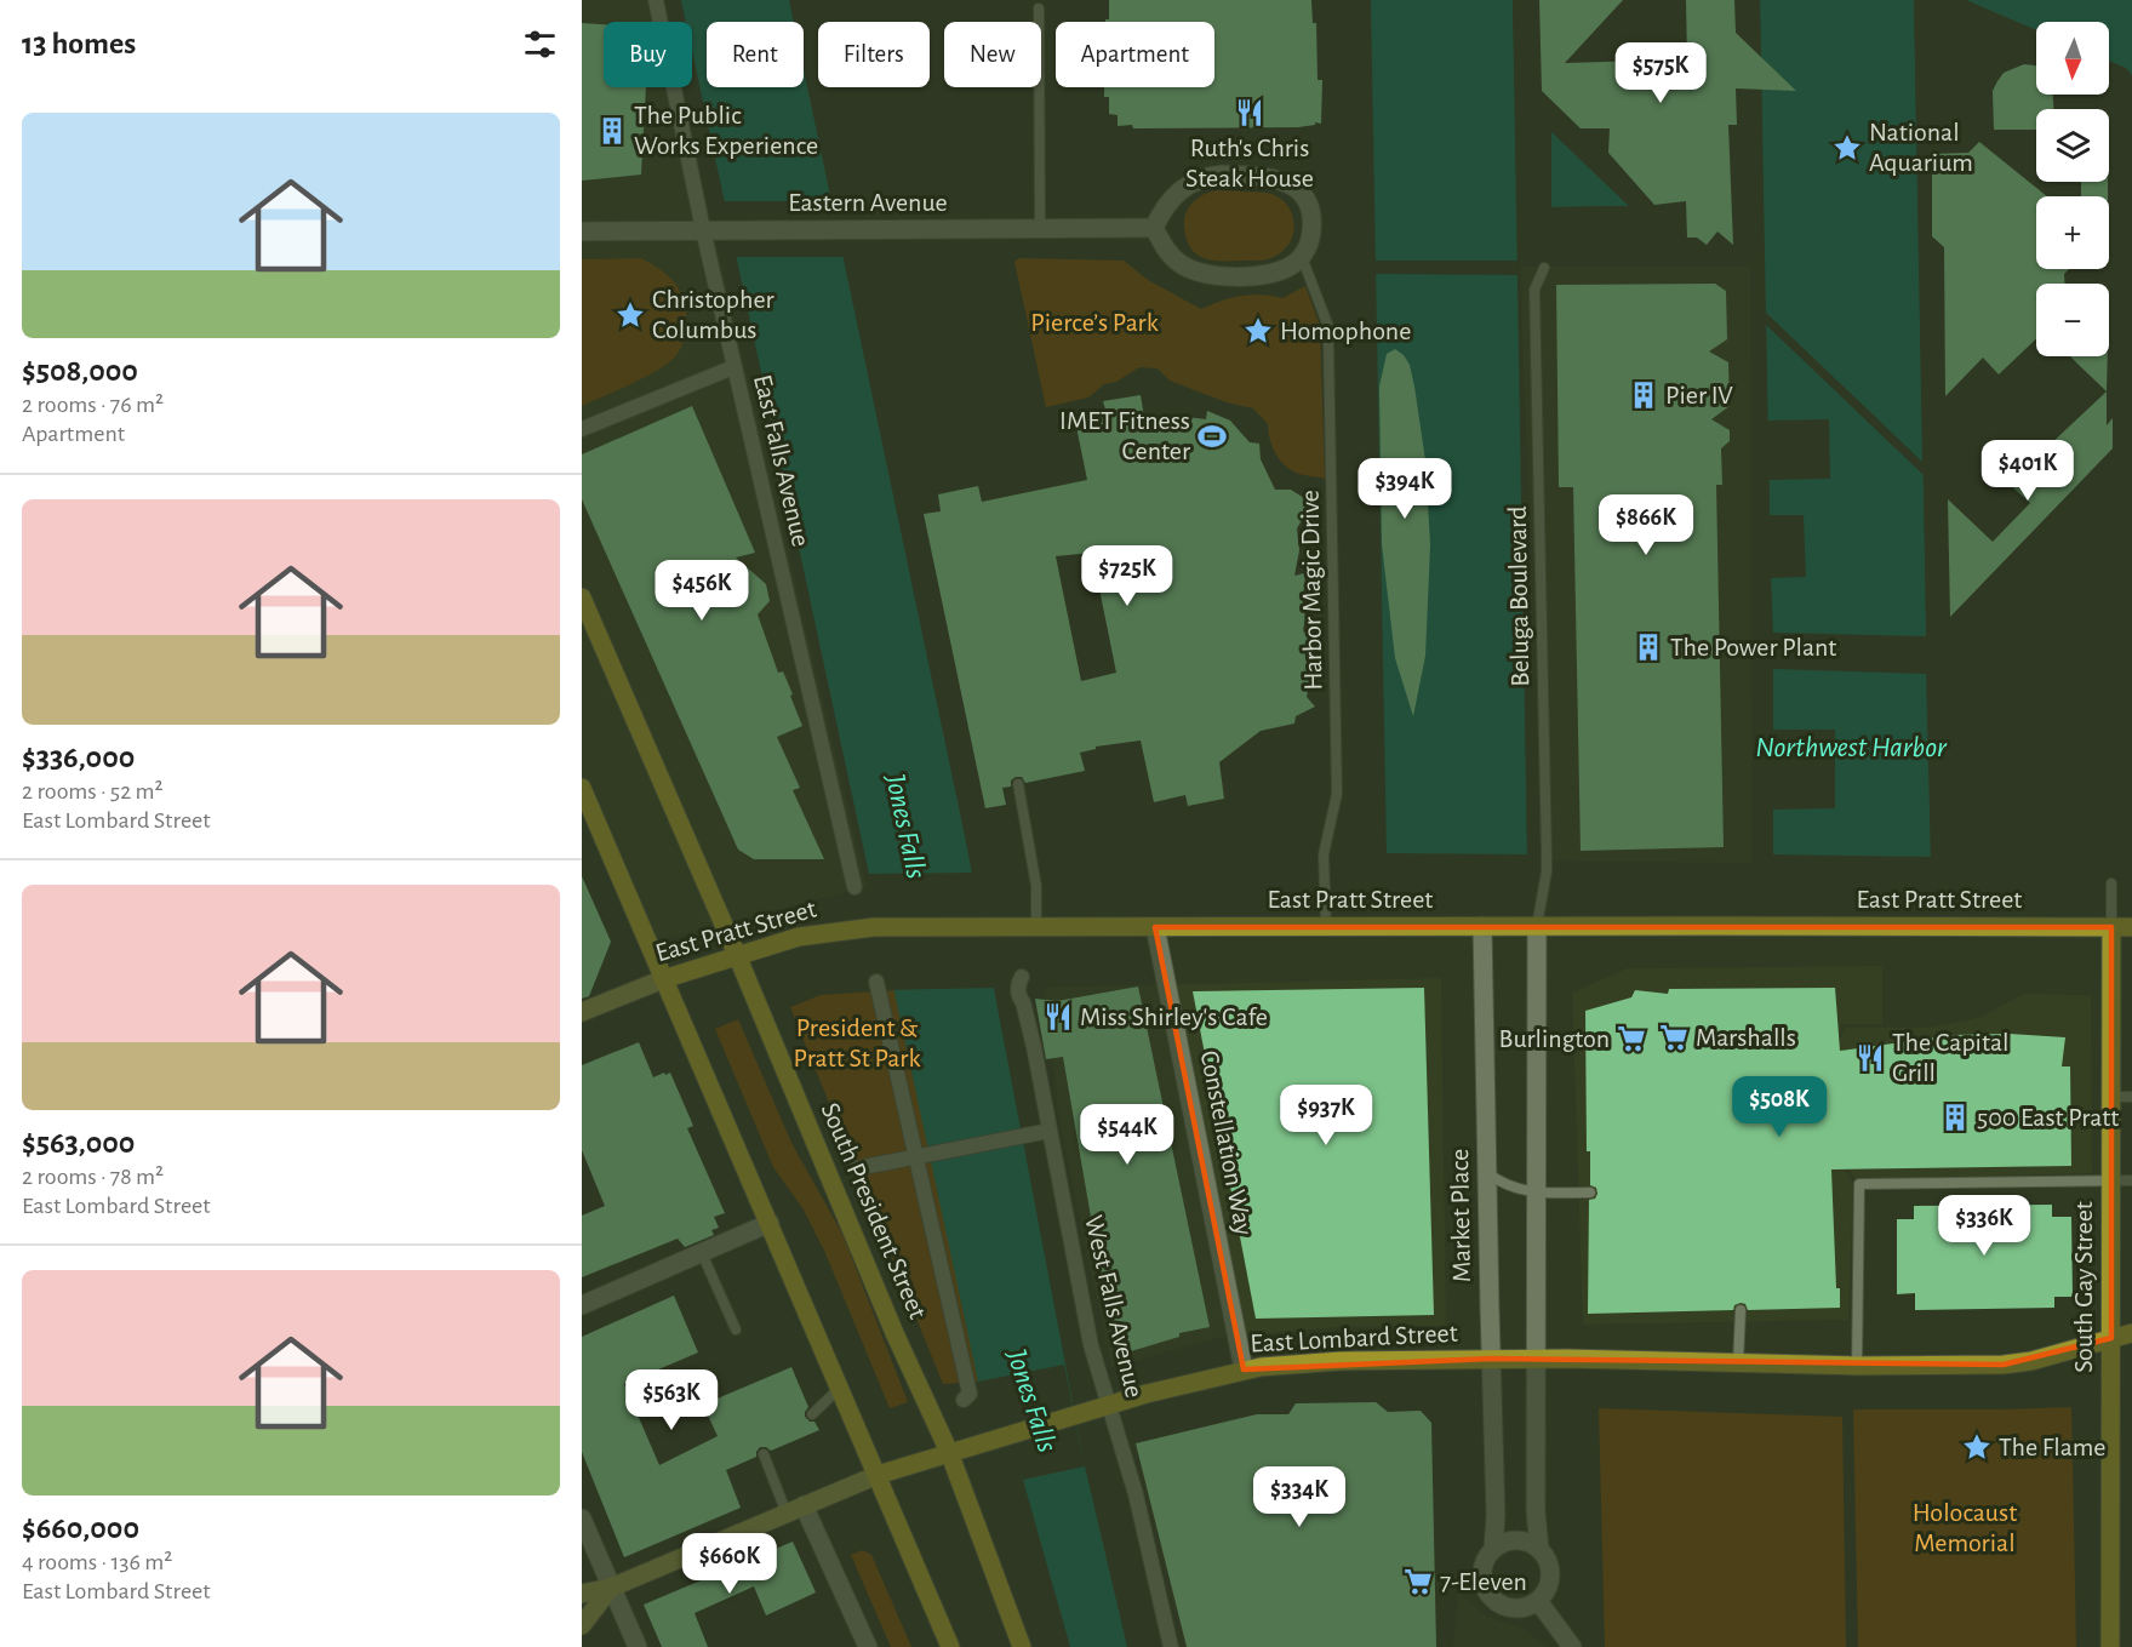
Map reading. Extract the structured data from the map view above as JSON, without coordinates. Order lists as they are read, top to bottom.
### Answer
{
  "streets": {
    "main road": [
      "East Pratt Street",
      "South President Street",
      "South Gay Street",
      "East Lombard Street"
    ],
    "street": [
      "Eastern Avenue",
      "East Falls Avenue",
      "Constellation Way",
      "Market Place",
      "West Falls Avenue"
    ],
    "lane": ["Harbor Magic Drive", "Beluga Boulevard"]
  },
  "crossings": [
    ["Eastern Avenue", "East Falls Avenue"],
    ["Eastern Avenue", "Harbor Magic Drive"],
    ["Harbor Magic Drive", "East Pratt Street"],
    ["Beluga Boulevard", "East Pratt Street"],
    ["East Pratt Street", "Constellation Way"],
    ["East Pratt Street", "South President Street"],
    ["East Pratt Street", "Market Place"],
    ["East Pratt Street", "South Gay Street"],
    ["Constellation Way", "East Lombard Street"],
    ["South President Street", "East Lombard Street"],
    ["Market Place", "East Lombard Street"],
    ["South Gay Street", "East Lombard Street"],
    ["West Falls Avenue", "East Lombard Street"]
  ],
  "water": ["Northwest Harbor", "Jones Falls"],
  "parks": ["Pierce’s Park", "President & Pratt St Park", "Holocaust Memorial"],
  "places": {
    "restaurant": ["Ruth's Chris Steak House", "Miss Shirley's Cafe", "The Capital Grill"],
    "building": [
      "The Public Works Experience",
      "Pier IV",
      "The Power Plant",
      "500 East Pratt"
    ],
    "place": [
      "National Aquarium",
      "Christopher Columbus",
      "Homophone",
      "The Flame"
    ],
    "sports": ["IMET Fitness Center"],
    "supermarket": ["Marshalls", "Burlington", "7-Eleven"]
  },
  "north": "bottom",
  "page": {
    "heading": "13 homes",
    "map_buttons": ["+", "−"],
    "chip": [
      "Buy",
      "Rent",
      "Filters",
      "New",
      "Apartment"
    ],
    "price": [
      "$575K",
      "$401K",
      "$394K",
      "$866K",
      "$725K",
      "$456K",
      "$508K",
      "$937K",
      "$544K",
      "$336K",
      "$563K",
      "$334K",
      "$660K"
    ],
    "list": [
      {
        "name": "$508,000",
        "note": "2 rooms · 76 m² · Apartment"
      },
      {
        "name": "$336,000",
        "note": "2 rooms · 52 m² · East Lombard Street"
      },
      {
        "name": "$563,000",
        "note": "2 rooms · 78 m² · East Lombard Street"
      },
      {
        "name": "$660,000",
        "note": "4 rooms · 136 m² · East Lombard Street"
      }
    ]
  }
}
